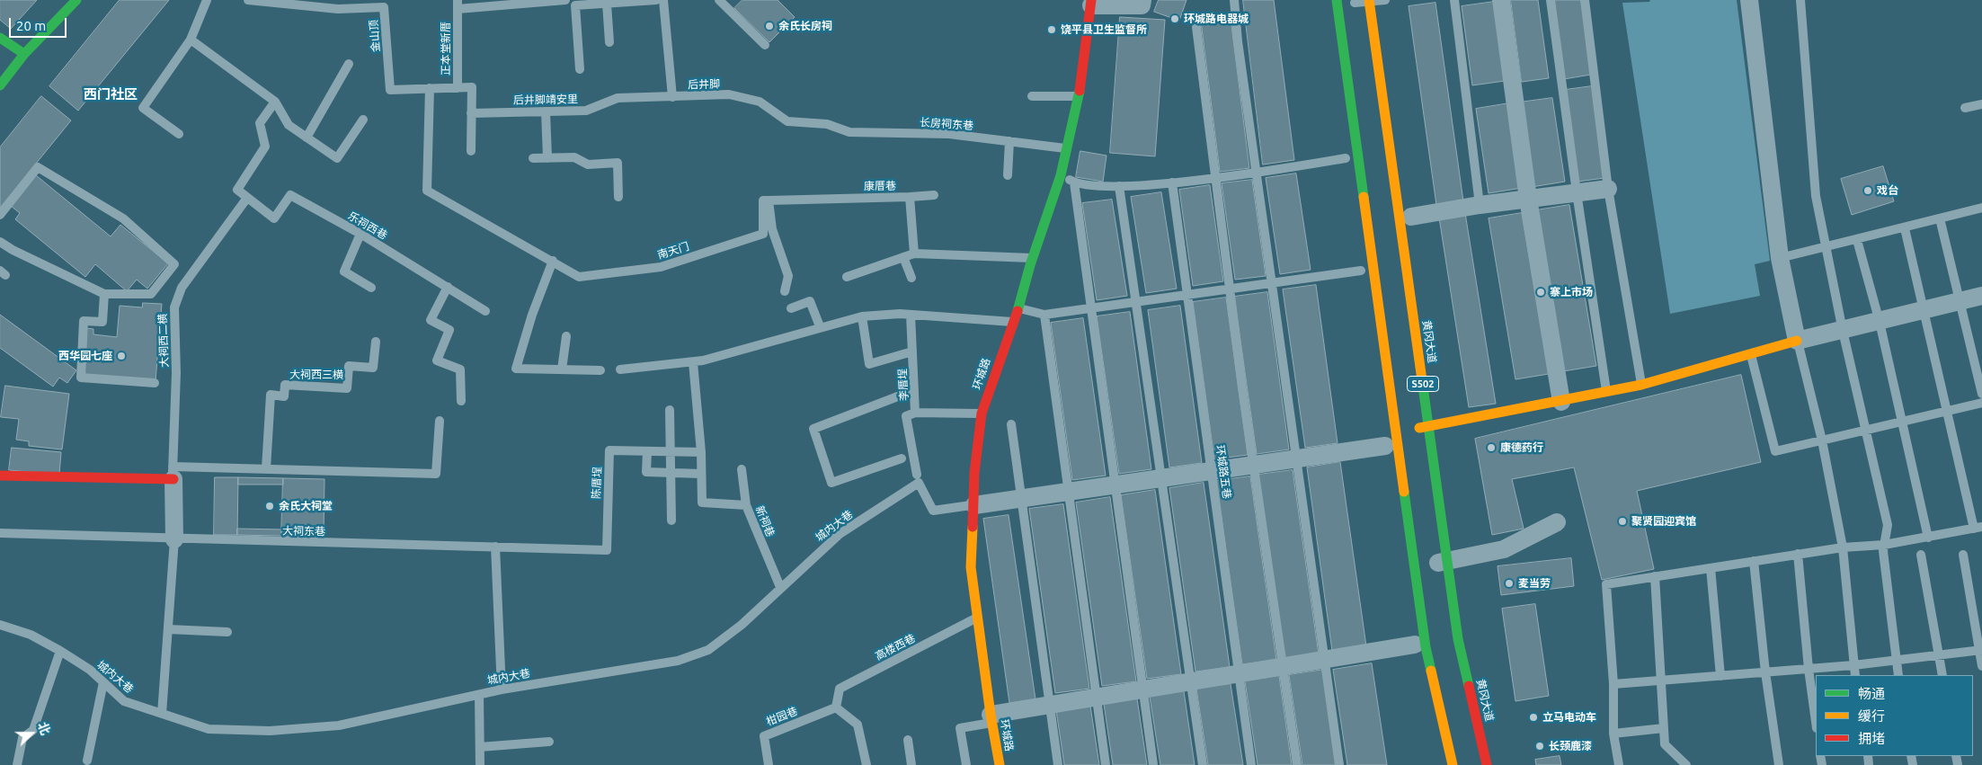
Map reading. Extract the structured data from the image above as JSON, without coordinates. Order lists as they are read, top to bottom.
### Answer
{
  "streets": {
    "main road": ["黄冈大道", "环城路", "S502"],
    "lane": [
      "金山顶",
      "正本堂新厝",
      "后井脚",
      "后井脚靖安里",
      "长房祠东巷",
      "康厝巷",
      "乐祠西巷",
      "南天门",
      "大祠西二横",
      "大祠西三横",
      "李厝埕",
      "环城路五巷",
      "陈厝埕",
      "新祠巷",
      "城内大巷",
      "大祠东巷",
      "高楼西巷",
      "柑园巷"
    ]
  },
  "crossings": [
    ["金山顶", "正本堂新厝"],
    ["金山顶", "后井脚靖安里"],
    ["金山顶", "南天门"],
    ["后井脚", "后井脚靖安里"],
    ["后井脚", "长房祠东巷"],
    ["长房祠东巷", "环城路"],
    ["康厝巷", "南天门"],
    ["乐祠西巷", "大祠西二横"],
    ["环城路", "城内大巷"],
    ["环城路", "高楼西巷"],
    ["陈厝埕", "大祠东巷"],
    ["新祠巷", "城内大巷"],
    ["高楼西巷", "柑园巷"]
  ],
  "districts": ["西门社区"],
  "places": [
    "环城路电器城",
    "余氏长房祠",
    "饶平县卫生监督所",
    "戏台",
    "寨上市场",
    "西华园七座",
    "康德药行",
    "余氏大祠堂",
    "聚贤园迎宾馆",
    "麦当劳",
    "立马电动车",
    "长颈鹿漆"
  ],
  "legend": ["畅通", "缓行", "拥堵"],
  "scale_bar": "20 m",
  "north": "right"
}
